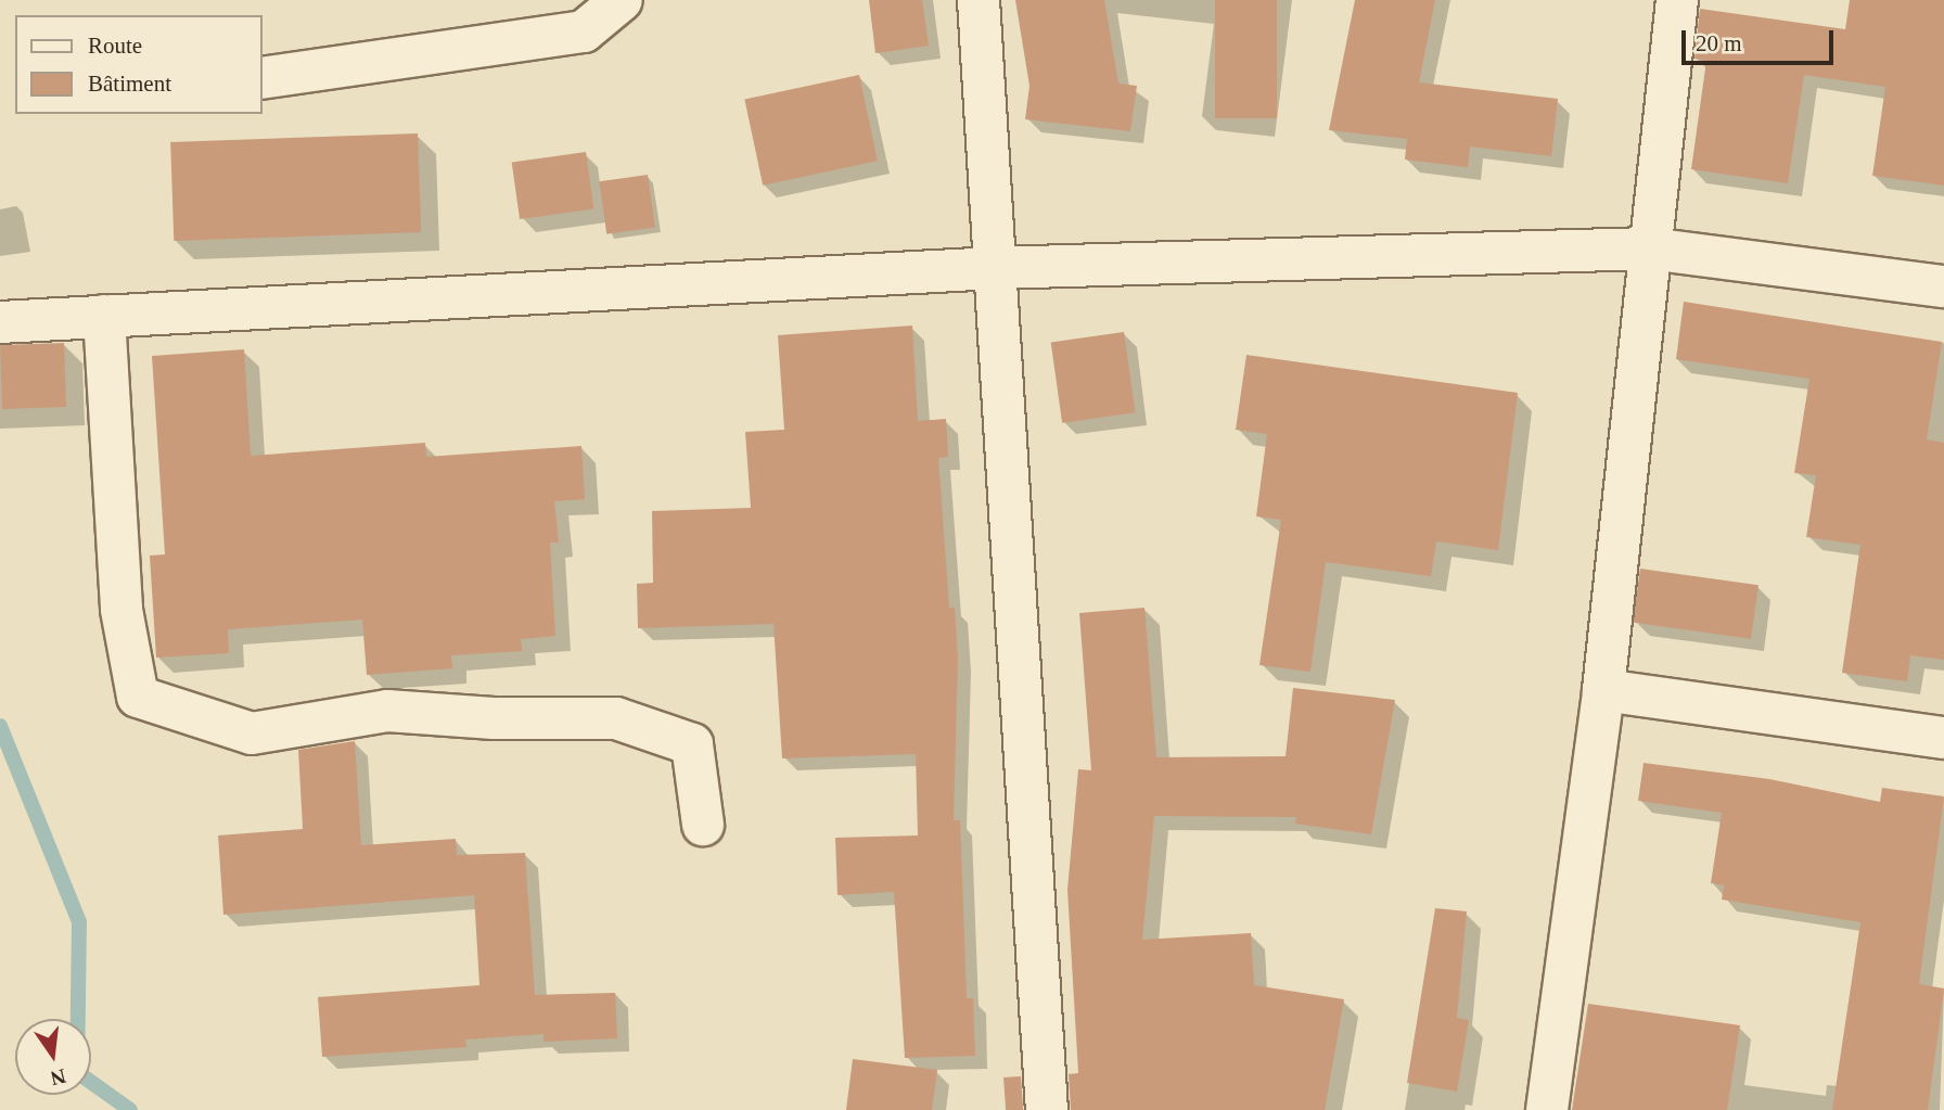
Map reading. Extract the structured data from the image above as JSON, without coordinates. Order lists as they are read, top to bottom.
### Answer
{
  "legend": ["Route", "Bâtiment"],
  "scale_bar": "20 m",
  "north": "bottom"
}
